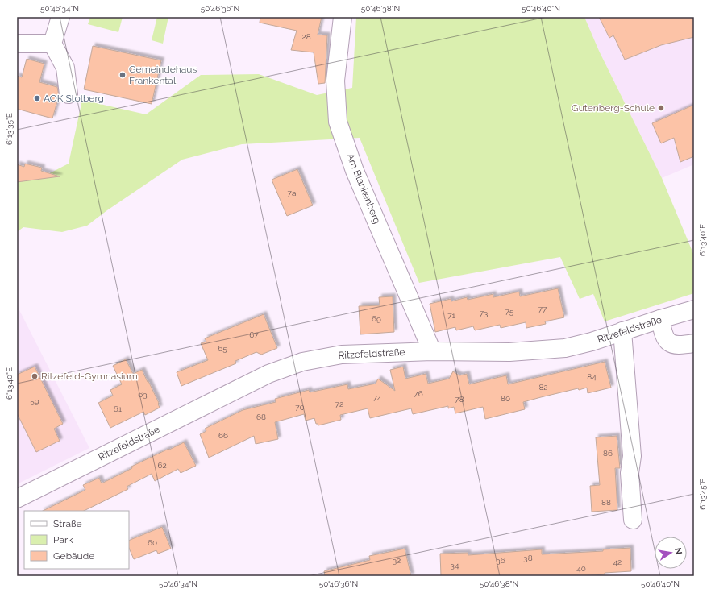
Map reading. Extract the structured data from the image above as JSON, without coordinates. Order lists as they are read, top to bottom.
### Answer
{
  "streets": {
    "street": ["Am Blankenberg", "Ritzefeldstraße"]
  },
  "crossings": [
    ["Am Blankenberg", "Ritzefeldstraße"]
  ],
  "places": [
    "Gemeindehaus Frankental",
    "AOK Stolberg",
    "Gutenberg-Schule",
    "Ritzefeld-Gymnasium"
  ],
  "house_numbers": [
    "28",
    "7a",
    "77",
    "75",
    "73",
    "71",
    "69",
    "67",
    "65",
    "84",
    "82",
    "76",
    "63",
    "74",
    "80",
    "78",
    "59",
    "72",
    "70",
    "61",
    "68",
    "66",
    "86",
    "62",
    "88",
    "60",
    "38",
    "32",
    "36",
    "42",
    "34",
    "40"
  ],
  "legend": ["Straße", "Park", "Gebäude"],
  "north": "right",
  "coordinates": [
    "50°46'34\"N",
    "50°46'36\"N",
    "50°46'38\"N",
    "50°46'40\"N",
    "6°13'35\"E",
    "6°13'40\"E",
    "6°13'45\"E"
  ]
}
